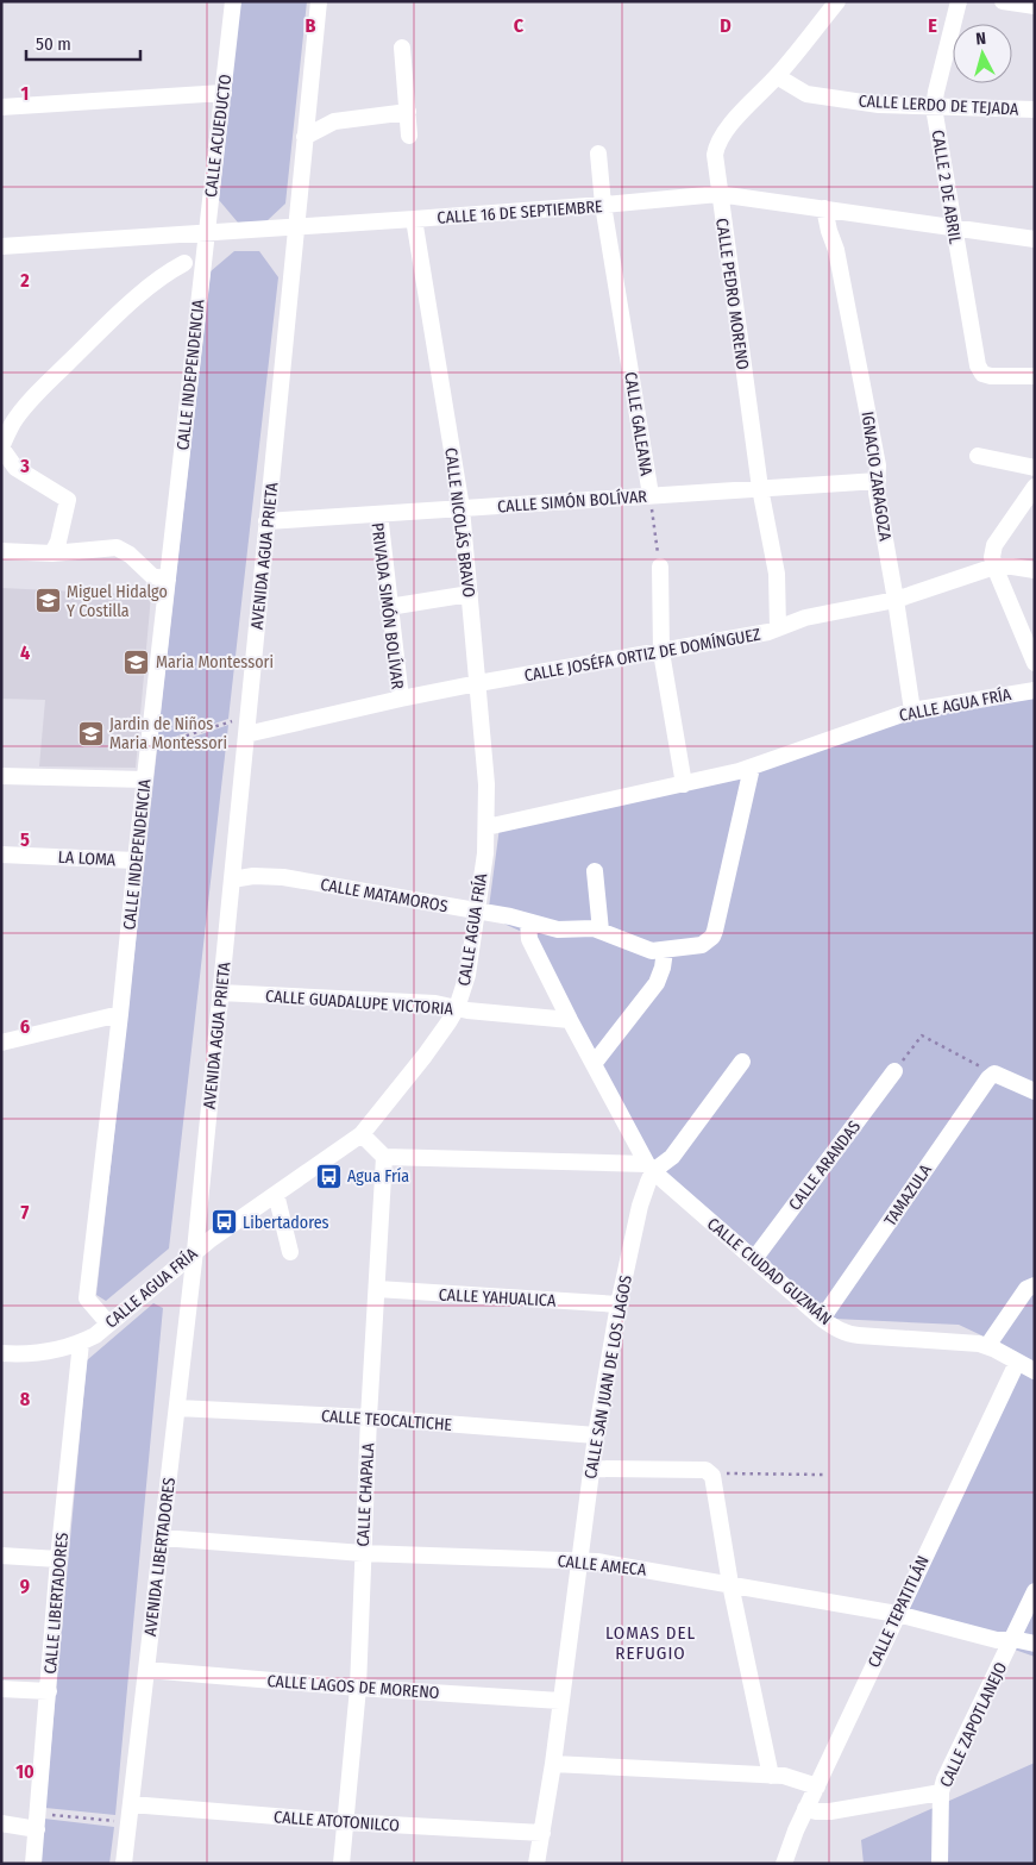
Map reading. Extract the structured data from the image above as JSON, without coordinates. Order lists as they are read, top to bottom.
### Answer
{
  "streets": {
    "street": [
      "CALLE LERDO DE TEJADA",
      "CALLE ACUEDUCTO",
      "CALLE 2 DE ABRIL",
      "CALLE 16 DE SEPTIEMBRE",
      "CALLE PEDRO MORENO",
      "CALLE INDEPENDENCIA",
      "CALLE GALEANA",
      "IGNACIO ZARAGOZA",
      "CALLE SIMÓN BOLÍVAR",
      "CALLE NICOLÁS BRAVO",
      "AVENIDA AGUA PRIETA",
      "PRIVADA SIMÓN BOLÍVAR",
      "CALLE JOSÉFA ORTIZ DE DOMÍNGUEZ",
      "CALLE AGUA FRÍA",
      "LA LOMA",
      "CALLE MATAMOROS",
      "CALLE GUADALUPE VICTORIA",
      "CALLE ARANDAS",
      "TAMAZULA",
      "CALLE CIUDAD GUZMÁN",
      "CALLE YAHUALICA",
      "CALLE SAN JUAN DE LOS LAGOS",
      "CALLE TEOCALTICHE",
      "CALLE CHAPALA",
      "AVENIDA LIBERTADORES",
      "CALLE AMECA",
      "CALLE LIBERTADORES",
      "CALLE TEPATITLÁN",
      "CALLE LAGOS DE MORENO",
      "CALLE ZAPOTLANEJO",
      "CALLE ATOTONILCO"
    ]
  },
  "crossings": [
    ["CALLE LERDO DE TEJADA", "CALLE 2 DE ABRIL"],
    ["CALLE LERDO DE TEJADA", "CALLE PEDRO MORENO"],
    ["CALLE ACUEDUCTO", "CALLE 16 DE SEPTIEMBRE"],
    ["CALLE ACUEDUCTO", "CALLE INDEPENDENCIA"],
    ["CALLE 2 DE ABRIL", "CALLE 16 DE SEPTIEMBRE"],
    ["CALLE 16 DE SEPTIEMBRE", "CALLE PEDRO MORENO"],
    ["CALLE 16 DE SEPTIEMBRE", "CALLE INDEPENDENCIA"],
    ["CALLE 16 DE SEPTIEMBRE", "CALLE GALEANA"],
    ["CALLE 16 DE SEPTIEMBRE", "IGNACIO ZARAGOZA"],
    ["CALLE 16 DE SEPTIEMBRE", "CALLE NICOLÁS BRAVO"],
    ["CALLE 16 DE SEPTIEMBRE", "AVENIDA AGUA PRIETA"],
    ["CALLE PEDRO MORENO", "CALLE SIMÓN BOLÍVAR"],
    ["CALLE PEDRO MORENO", "CALLE JOSÉFA ORTIZ DE DOMÍNGUEZ"],
    ["CALLE INDEPENDENCIA", "CALLE AGUA FRÍA"],
    ["CALLE INDEPENDENCIA", "LA LOMA"],
    ["CALLE GALEANA", "CALLE SIMÓN BOLÍVAR"],
    ["IGNACIO ZARAGOZA", "CALLE SIMÓN BOLÍVAR"],
    ["IGNACIO ZARAGOZA", "CALLE JOSÉFA ORTIZ DE DOMÍNGUEZ"],
    ["IGNACIO ZARAGOZA", "CALLE AGUA FRÍA"],
    ["CALLE SIMÓN BOLÍVAR", "CALLE NICOLÁS BRAVO"],
    ["CALLE SIMÓN BOLÍVAR", "AVENIDA AGUA PRIETA"],
    ["CALLE SIMÓN BOLÍVAR", "PRIVADA SIMÓN BOLÍVAR"],
    ["CALLE NICOLÁS BRAVO", "CALLE JOSÉFA ORTIZ DE DOMÍNGUEZ"],
    ["CALLE NICOLÁS BRAVO", "CALLE AGUA FRÍA"],
    ["AVENIDA AGUA PRIETA", "CALLE JOSÉFA ORTIZ DE DOMÍNGUEZ"],
    ["AVENIDA AGUA PRIETA", "CALLE AGUA FRÍA"],
    ["AVENIDA AGUA PRIETA", "CALLE MATAMOROS"],
    ["AVENIDA AGUA PRIETA", "CALLE GUADALUPE VICTORIA"],
    ["AVENIDA AGUA PRIETA", "AVENIDA LIBERTADORES"],
    ["PRIVADA SIMÓN BOLÍVAR", "CALLE JOSÉFA ORTIZ DE DOMÍNGUEZ"],
    ["CALLE AGUA FRÍA", "CALLE MATAMOROS"],
    ["CALLE AGUA FRÍA", "CALLE GUADALUPE VICTORIA"],
    ["CALLE AGUA FRÍA", "AVENIDA LIBERTADORES"],
    ["CALLE AGUA FRÍA", "CALLE LIBERTADORES"],
    ["CALLE ARANDAS", "CALLE CIUDAD GUZMÁN"],
    ["TAMAZULA", "CALLE CIUDAD GUZMÁN"],
    ["CALLE CIUDAD GUZMÁN", "CALLE SAN JUAN DE LOS LAGOS"],
    ["CALLE CIUDAD GUZMÁN", "CALLE TEPATITLÁN"],
    ["CALLE YAHUALICA", "CALLE SAN JUAN DE LOS LAGOS"],
    ["CALLE YAHUALICA", "CALLE CHAPALA"],
    ["CALLE SAN JUAN DE LOS LAGOS", "CALLE TEOCALTICHE"],
    ["CALLE SAN JUAN DE LOS LAGOS", "CALLE AMECA"],
    ["CALLE SAN JUAN DE LOS LAGOS", "CALLE LAGOS DE MORENO"],
    ["CALLE SAN JUAN DE LOS LAGOS", "CALLE ATOTONILCO"],
    ["CALLE TEOCALTICHE", "CALLE CHAPALA"],
    ["CALLE TEOCALTICHE", "AVENIDA LIBERTADORES"],
    ["CALLE CHAPALA", "CALLE AMECA"],
    ["CALLE CHAPALA", "CALLE LAGOS DE MORENO"],
    ["CALLE CHAPALA", "CALLE ATOTONILCO"],
    ["AVENIDA LIBERTADORES", "CALLE AMECA"],
    ["AVENIDA LIBERTADORES", "CALLE LAGOS DE MORENO"],
    ["AVENIDA LIBERTADORES", "CALLE ATOTONILCO"],
    ["CALLE AMECA", "CALLE TEPATITLÁN"],
    ["CALLE AMECA", "CALLE ZAPOTLANEJO"]
  ],
  "districts": ["LOMAS DEL REFUGIO"],
  "places": {
    "school or university": ["Miguel Hidalgo Y Costilla", "Maria Montessori", "Jardin de Niños Maria Montessori"],
    "bus stop": ["Agua Fría", "Libertadores"]
  },
  "scale_bar": "50 m",
  "north": "top",
  "grid": {
    "columns": [
      "B",
      "C",
      "D",
      "E"
    ],
    "rows": [
      "1",
      "2",
      "3",
      "4",
      "5",
      "6",
      "7",
      "8",
      "9",
      "10"
    ]
  }
}
